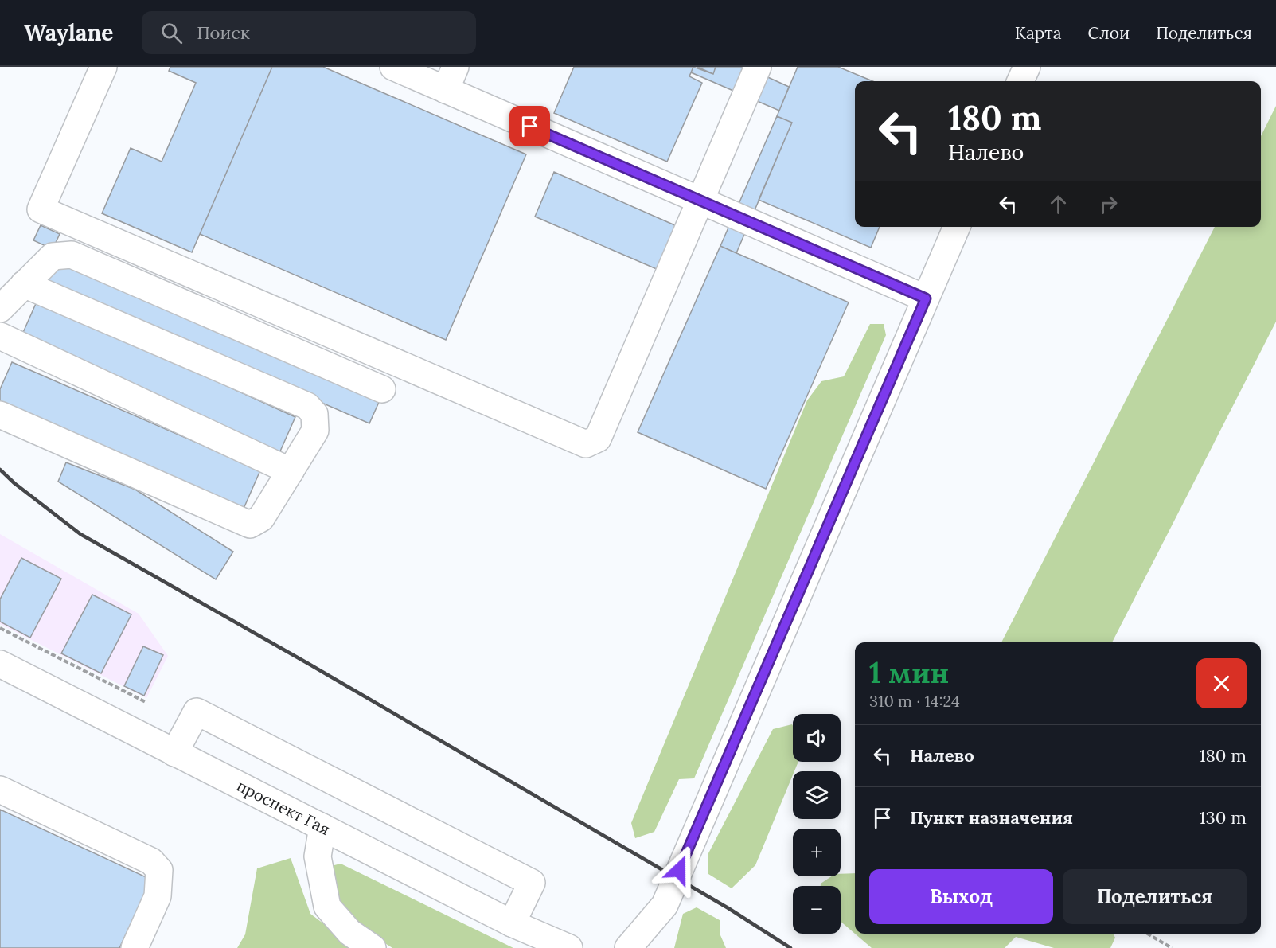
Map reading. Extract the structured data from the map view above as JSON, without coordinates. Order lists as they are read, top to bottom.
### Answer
{
  "streets": {
    "street": ["проспект Гая"]
  },
  "page": {
    "header": "Waylane",
    "search": "Поиск",
    "nav": ["Карта", "Слои", "Поделиться"],
    "turn": ["180 m", "Налево"],
    "heading": ["1 мин", "310 m · 14:24"],
    "map_buttons": ["+", "−"],
    "list": [
      {
        "name": "Налево",
        "value": "180 m"
      },
      {
        "name": "Пункт назначения",
        "value": "130 m"
      }
    ],
    "buttons": ["Выход", "Поделиться"]
  }
}
